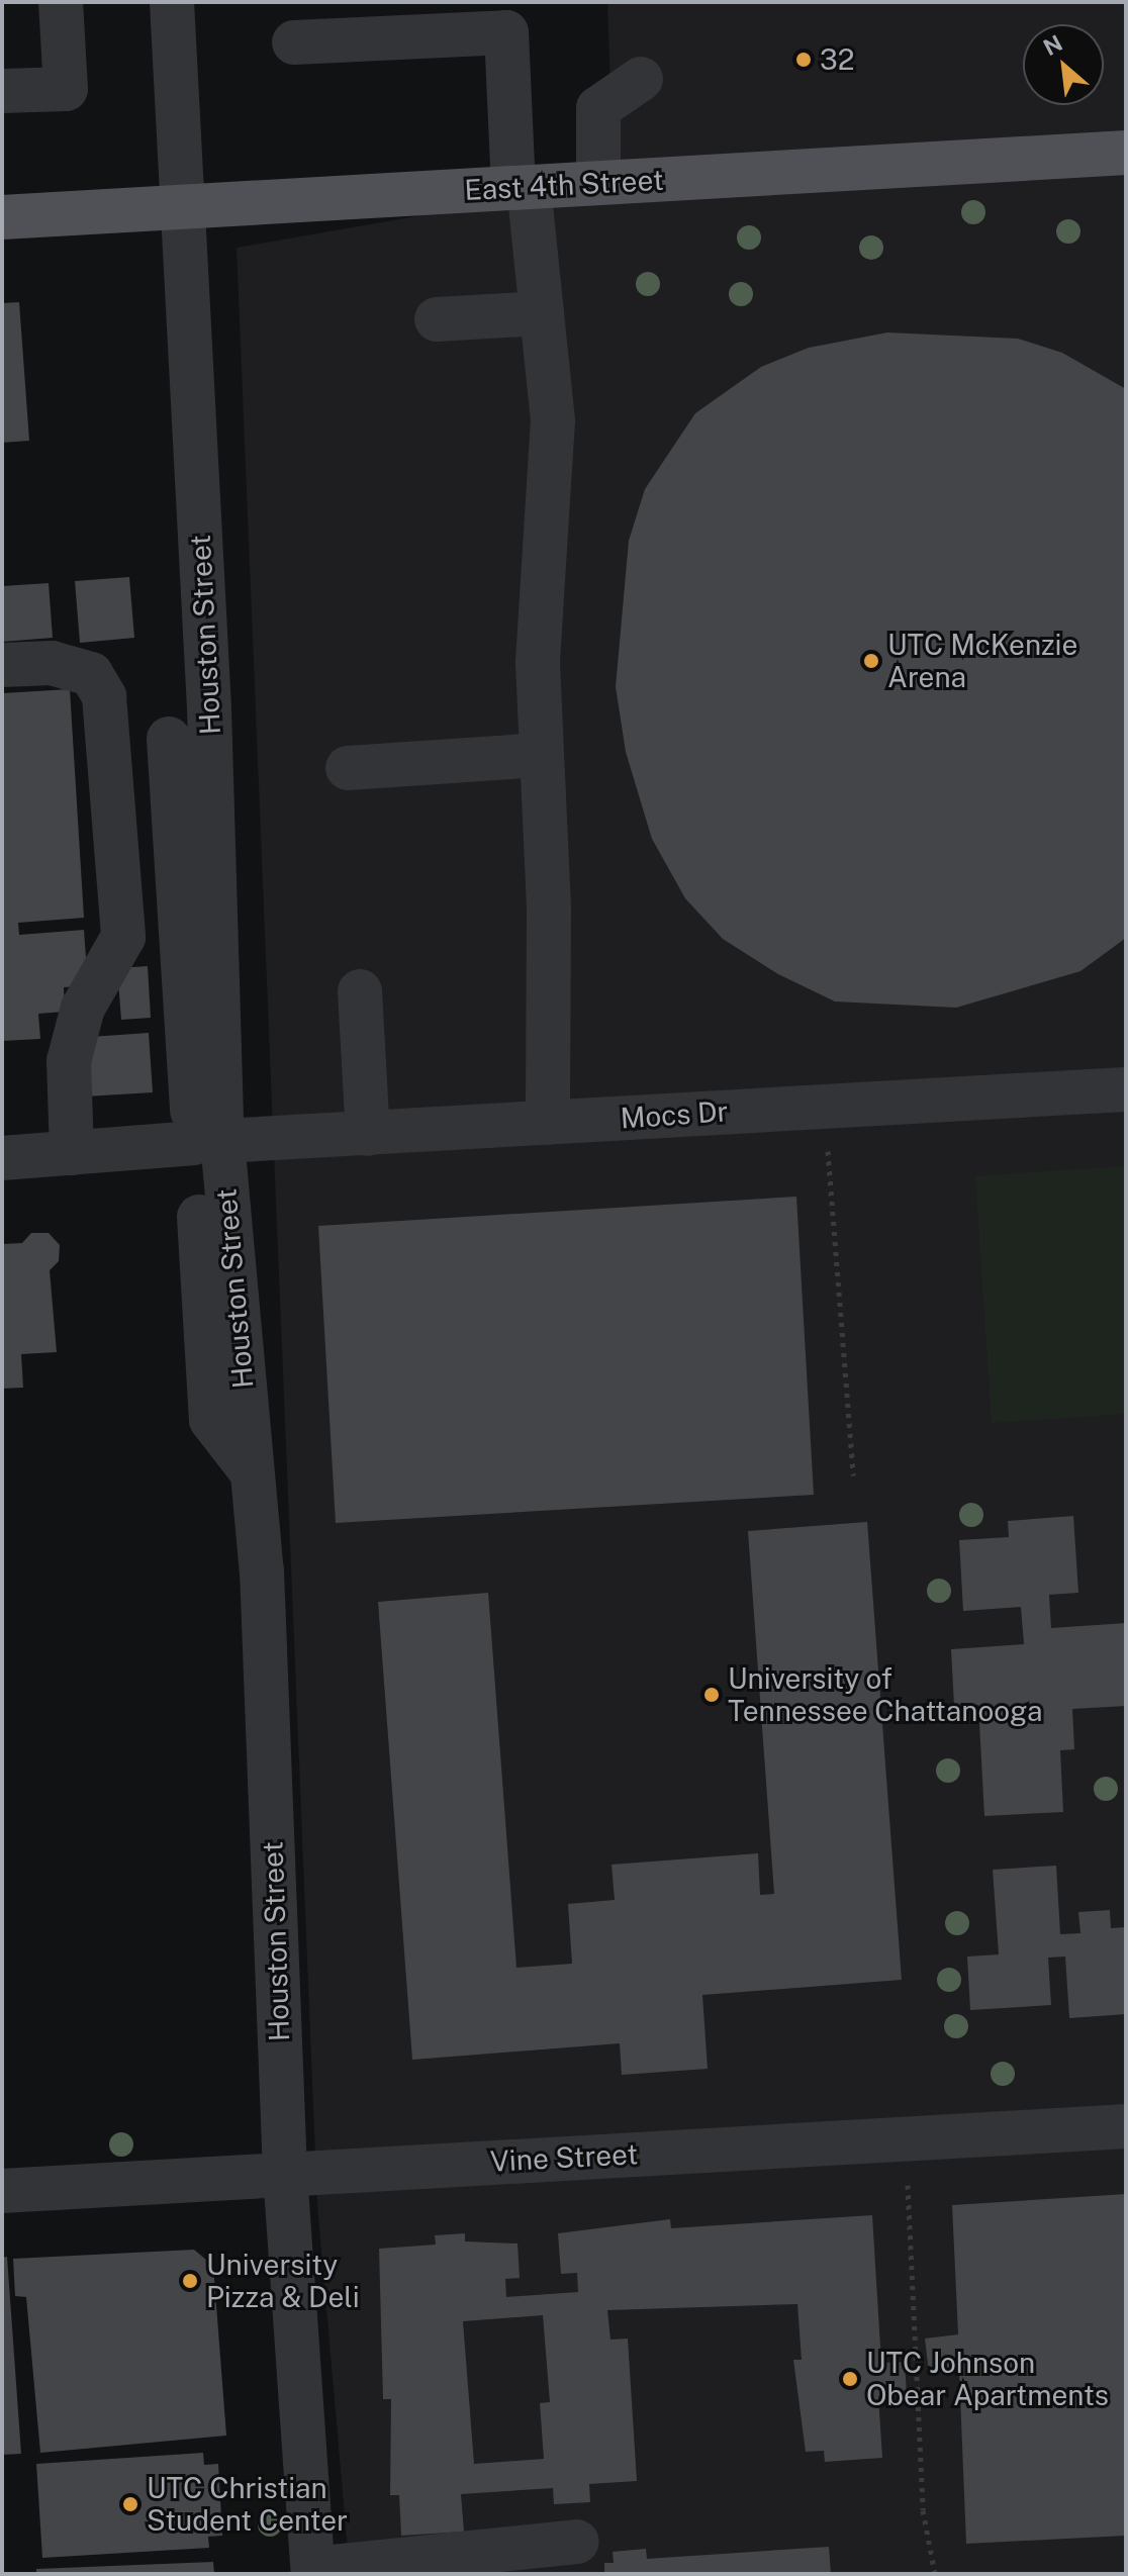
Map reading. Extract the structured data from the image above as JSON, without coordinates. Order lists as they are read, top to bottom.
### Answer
{
  "streets": {
    "main road": ["East 4th Street"],
    "street": ["Houston Street", "Mocs Dr", "Vine Street"]
  },
  "crossings": [
    ["East 4th Street", "Houston Street"],
    ["Houston Street", "Mocs Dr"],
    ["Houston Street", "Vine Street"]
  ],
  "places": [
    "32",
    "UTC McKenzie Arena",
    "University of Tennessee Chattanooga",
    "University Pizza & Deli",
    "UTC Johnson Obear Apartments",
    "UTC Christian Student Center"
  ],
  "north": "top left"
}
